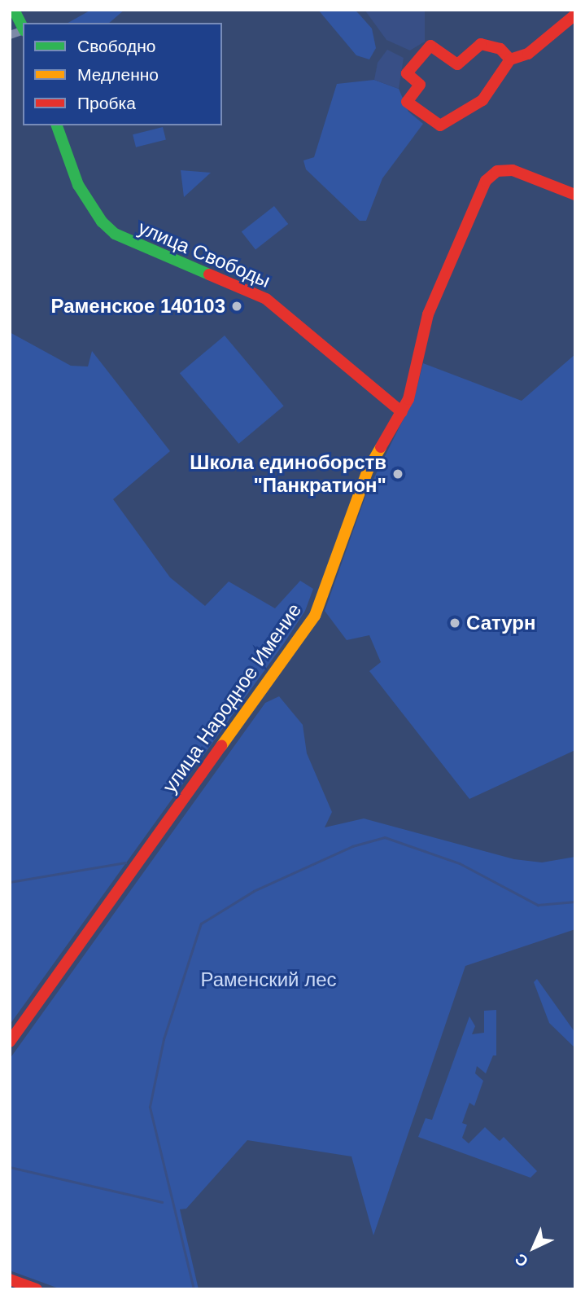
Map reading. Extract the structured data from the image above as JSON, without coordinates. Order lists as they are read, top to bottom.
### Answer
{
  "streets": {
    "street": ["улица Свободы", "улица Народное Имение"]
  },
  "crossings": [
    ["улица Свободы", "улица Народное Имение"]
  ],
  "parks": ["Раменский лес"],
  "places": ["Раменское 140103", "Школа единоборств \"Панкратион\"", "Сатурн"],
  "legend": ["Свободно", "Медленно", "Пробка"],
  "north": "bottom left"
}
